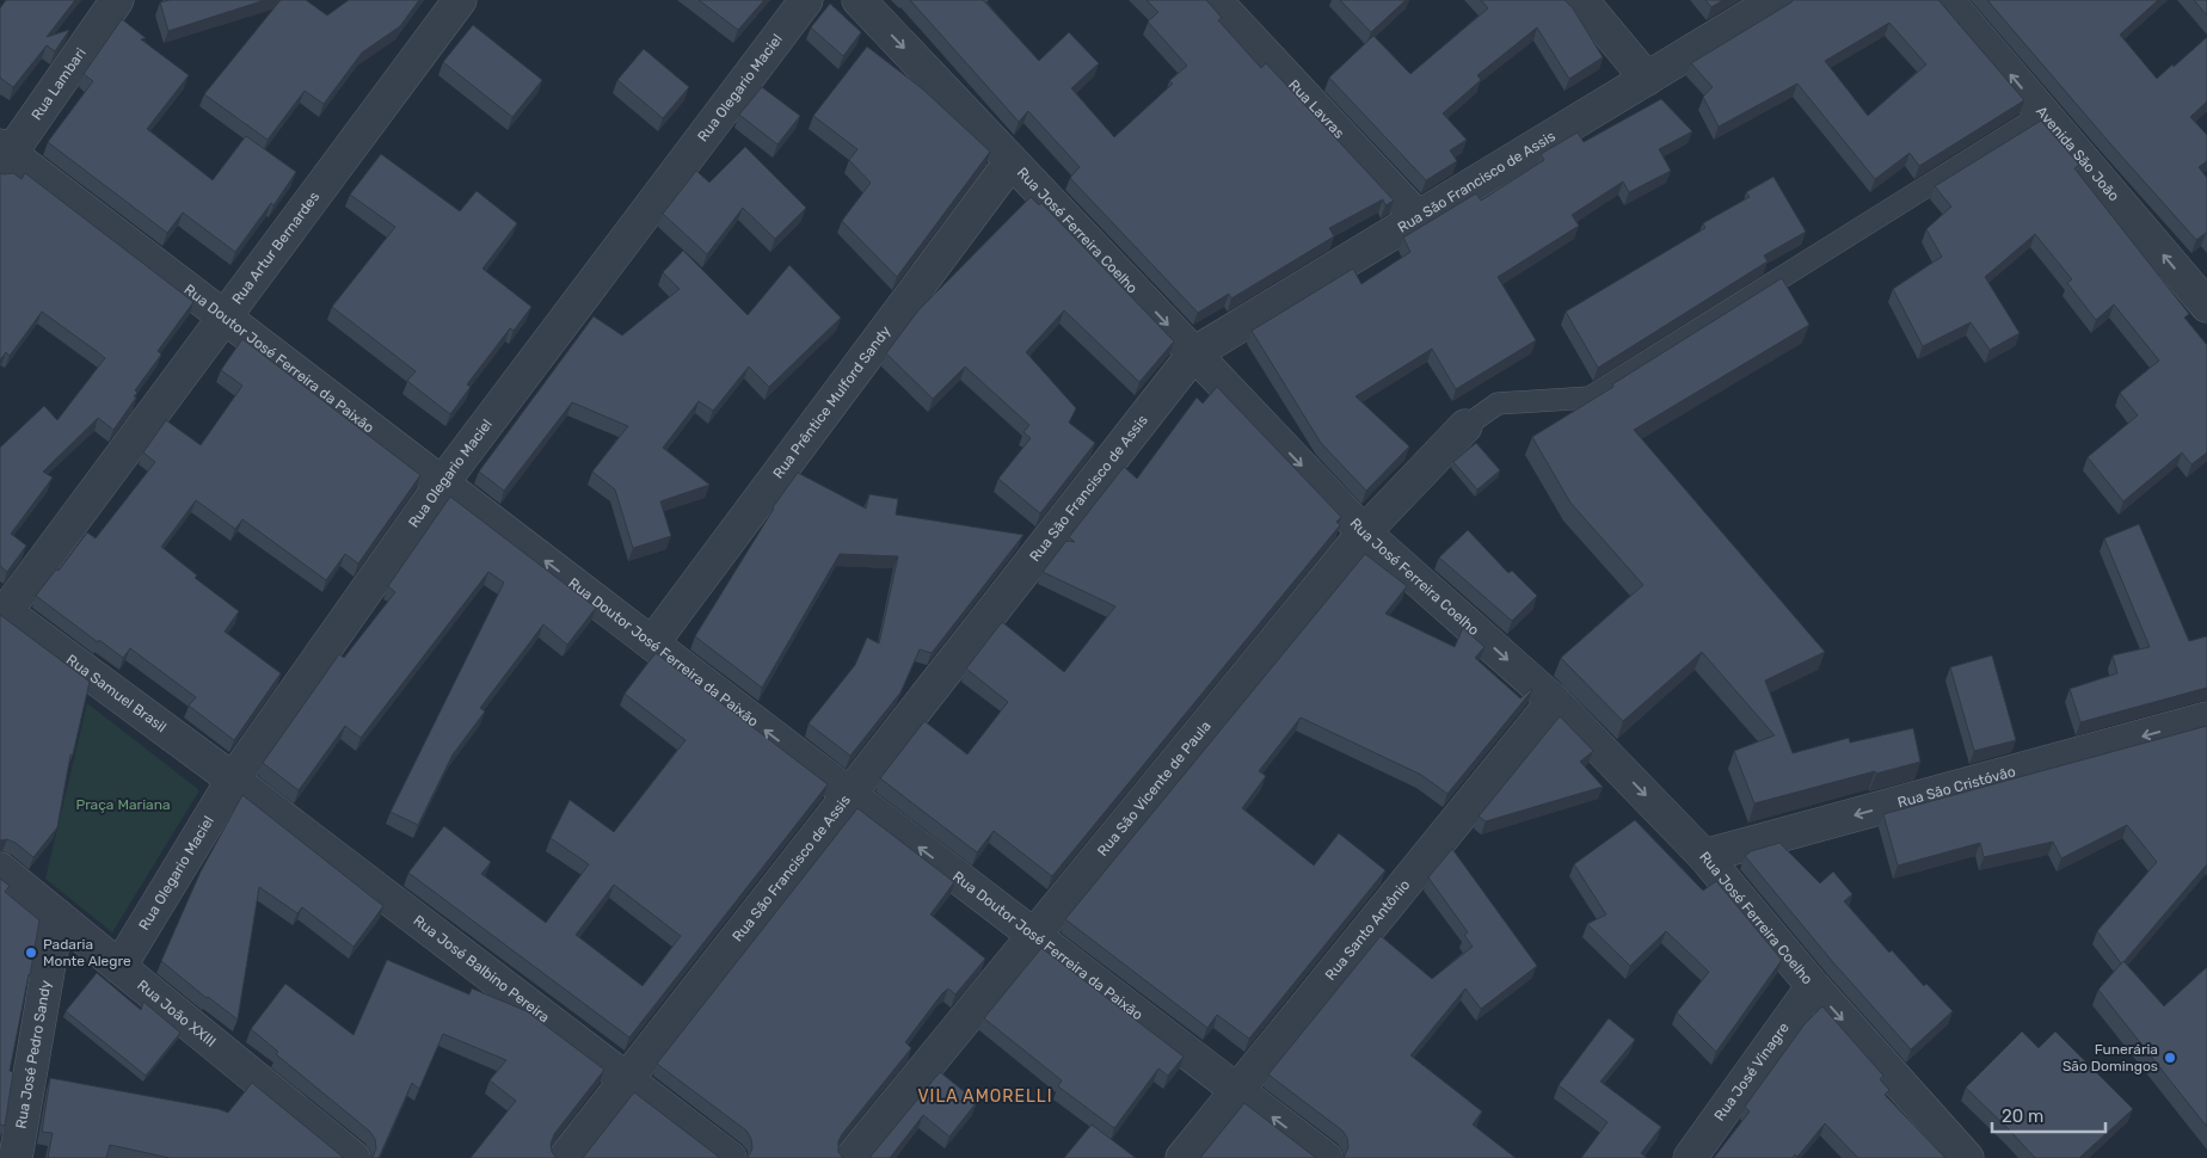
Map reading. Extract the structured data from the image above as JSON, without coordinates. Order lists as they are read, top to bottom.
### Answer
{
  "streets": {
    "street": [
      "Rua Lambari",
      "Rua Olegario Maciel",
      "Rua Lavras",
      "Avenida São João",
      "Rua São Francisco de Assis",
      "Rua José Ferreira Coelho",
      "Rua Artur Bernardes",
      "Rua Doutor José Ferreira da Paixão",
      "Rua Prêntice Mulford Sandy",
      "Rua Samuel Brasil",
      "Rua São Vicente de Paula",
      "Rua São Cristóvão",
      "Rua Santo Antônio",
      "Rua José Balbino Pereira",
      "Rua João XXIII",
      "Rua José Pedro Sandy",
      "Rua José Vinagre"
    ]
  },
  "crossings": [
    ["Rua Lambari", "Rua Doutor José Ferreira da Paixão"],
    ["Rua Olegario Maciel", "Rua Doutor José Ferreira da Paixão"],
    ["Rua Olegario Maciel", "Rua Samuel Brasil"],
    ["Rua Olegario Maciel", "Rua José Balbino Pereira"],
    ["Rua Olegario Maciel", "Rua João XXIII"],
    ["Rua Lavras", "Rua São Francisco de Assis"],
    ["Rua São Francisco de Assis", "Rua José Ferreira Coelho"],
    ["Rua São Francisco de Assis", "Rua Doutor José Ferreira da Paixão"],
    ["Rua São Francisco de Assis", "Rua José Balbino Pereira"],
    ["Rua José Ferreira Coelho", "Rua Prêntice Mulford Sandy"],
    ["Rua José Ferreira Coelho", "Rua São Vicente de Paula"],
    ["Rua José Ferreira Coelho", "Rua São Cristóvão"],
    ["Rua José Ferreira Coelho", "Rua Santo Antônio"],
    ["Rua José Ferreira Coelho", "Rua José Vinagre"],
    ["Rua Artur Bernardes", "Rua Doutor José Ferreira da Paixão"],
    ["Rua Artur Bernardes", "Rua Samuel Brasil"],
    ["Rua Doutor José Ferreira da Paixão", "Rua Prêntice Mulford Sandy"],
    ["Rua Doutor José Ferreira da Paixão", "Rua São Vicente de Paula"],
    ["Rua Doutor José Ferreira da Paixão", "Rua Santo Antônio"],
    ["Rua Samuel Brasil", "Rua José Balbino Pereira"],
    ["Rua João XXIII", "Rua José Pedro Sandy"]
  ],
  "one_way": [
    "Avenida São João",
    "Rua José Ferreira Coelho",
    "Rua Doutor José Ferreira da Paixão",
    "Rua São Cristóvão"
  ],
  "districts": ["VILA AMORELLI"],
  "parks": ["Praça Mariana"],
  "places": ["Padaria Monte Alegre", "Funerária São Domingos"],
  "scale_bar": "20 m"
}
